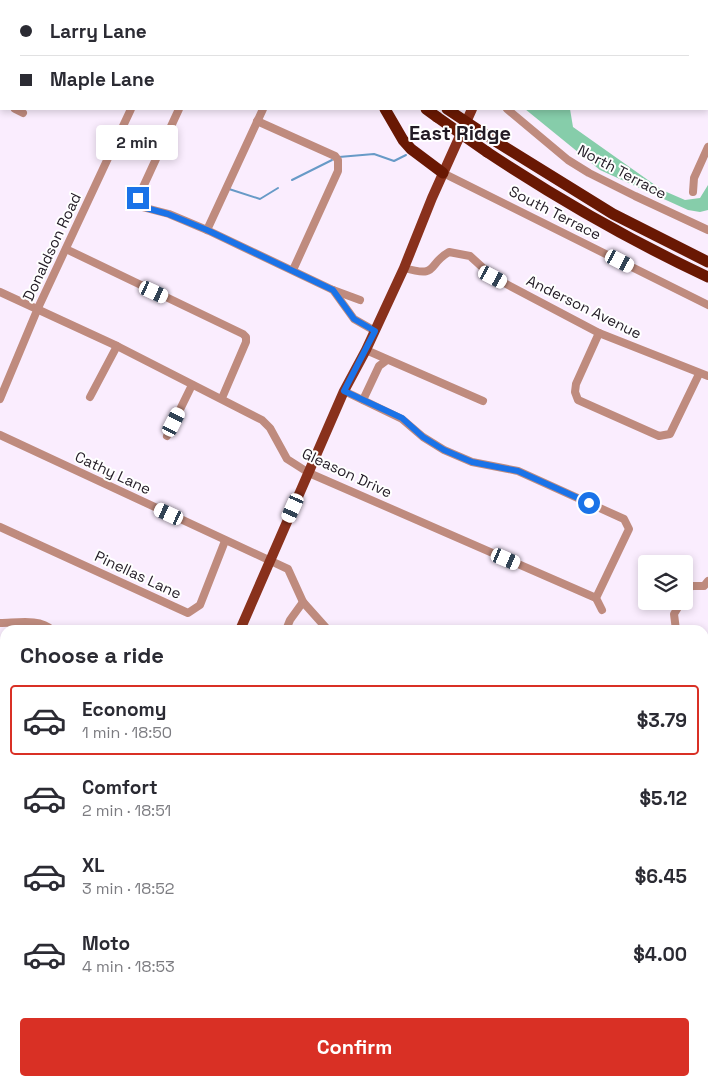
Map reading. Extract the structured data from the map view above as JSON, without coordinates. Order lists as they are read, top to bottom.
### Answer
{
  "streets": {
    "street": [
      "North Terrace",
      "South Terrace",
      "Donaldson Road",
      "Anderson Avenue",
      "Cathy Lane",
      "Gleason Drive",
      "Pinellas Lane"
    ]
  },
  "crossings": [
    ["Donaldson Road", "Gleason Drive"],
    ["Cathy Lane", "Pinellas Lane"]
  ],
  "districts": ["East Ridge"],
  "page": {
    "banner": ["Larry Lane", "Maple Lane"],
    "bubble": "2 min",
    "heading": "Choose a ride",
    "list": [
      {
        "name": "Economy",
        "note": "1 min · 18:50",
        "value": "$3.79"
      },
      {
        "name": "Comfort",
        "note": "2 min · 18:51",
        "value": "$5.12"
      },
      {
        "name": "XL",
        "note": "3 min · 18:52",
        "value": "$6.45"
      },
      {
        "name": "Moto",
        "note": "4 min · 18:53",
        "value": "$4.00"
      }
    ],
    "buttons": "Confirm"
  }
}
